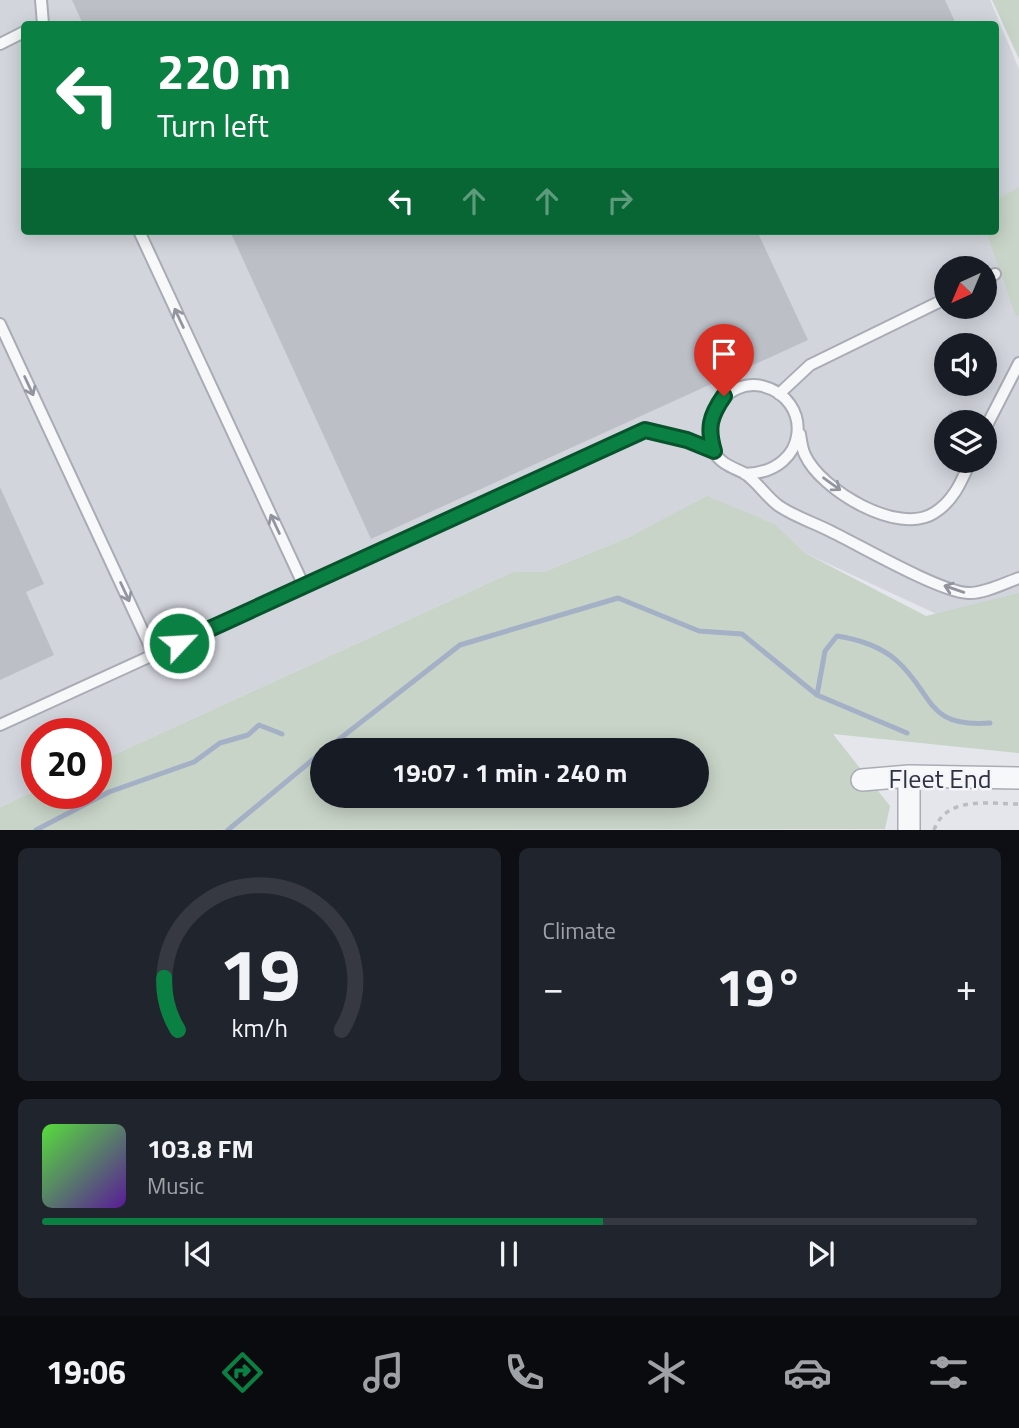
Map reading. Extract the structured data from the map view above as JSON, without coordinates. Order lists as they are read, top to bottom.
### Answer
{
  "streets": {
    "street": ["Fleet End"]
  },
  "north": "bottom left",
  "page": {
    "turn": ["220 m", "Turn left"],
    "limit": "20",
    "trip": "19:07 · 1 min · 240 m",
    "tile": "Climate",
    "heat": ["−", "19°", "+"],
    "song": ["103.8 FM", "Music"],
    "tabs": "19:06",
    "gauge": ["19", "km/h"]
  }
}
